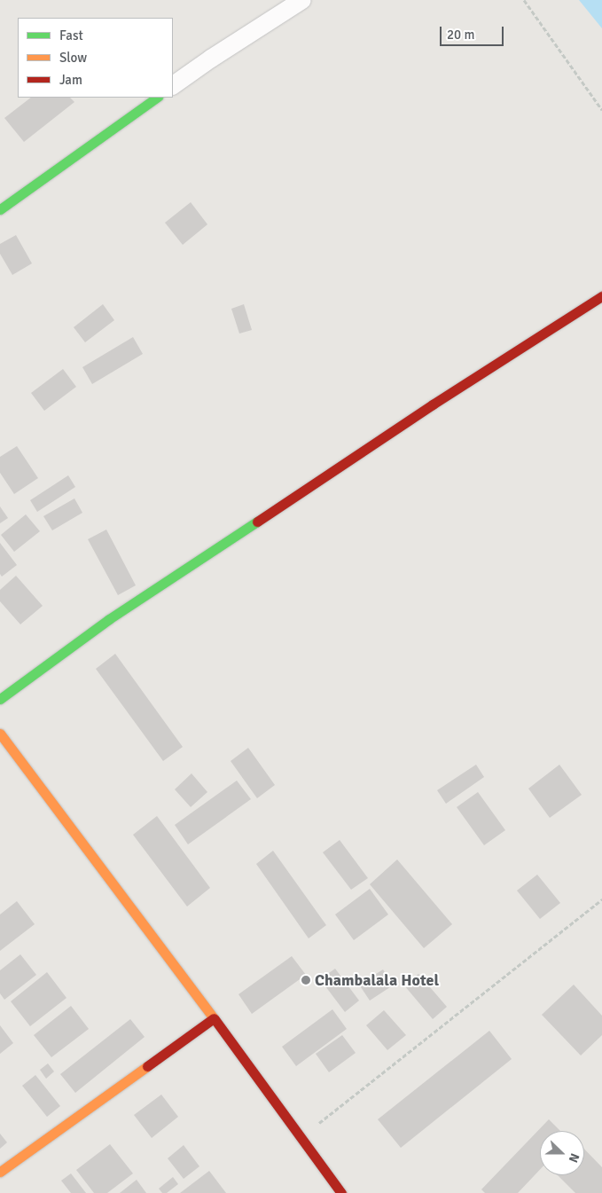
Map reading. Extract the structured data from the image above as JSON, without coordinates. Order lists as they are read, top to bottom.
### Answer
{
  "places": ["Chambalala Hotel"],
  "legend": ["Fast", "Slow", "Jam"],
  "scale_bar": "20 m",
  "north": "right"
}
